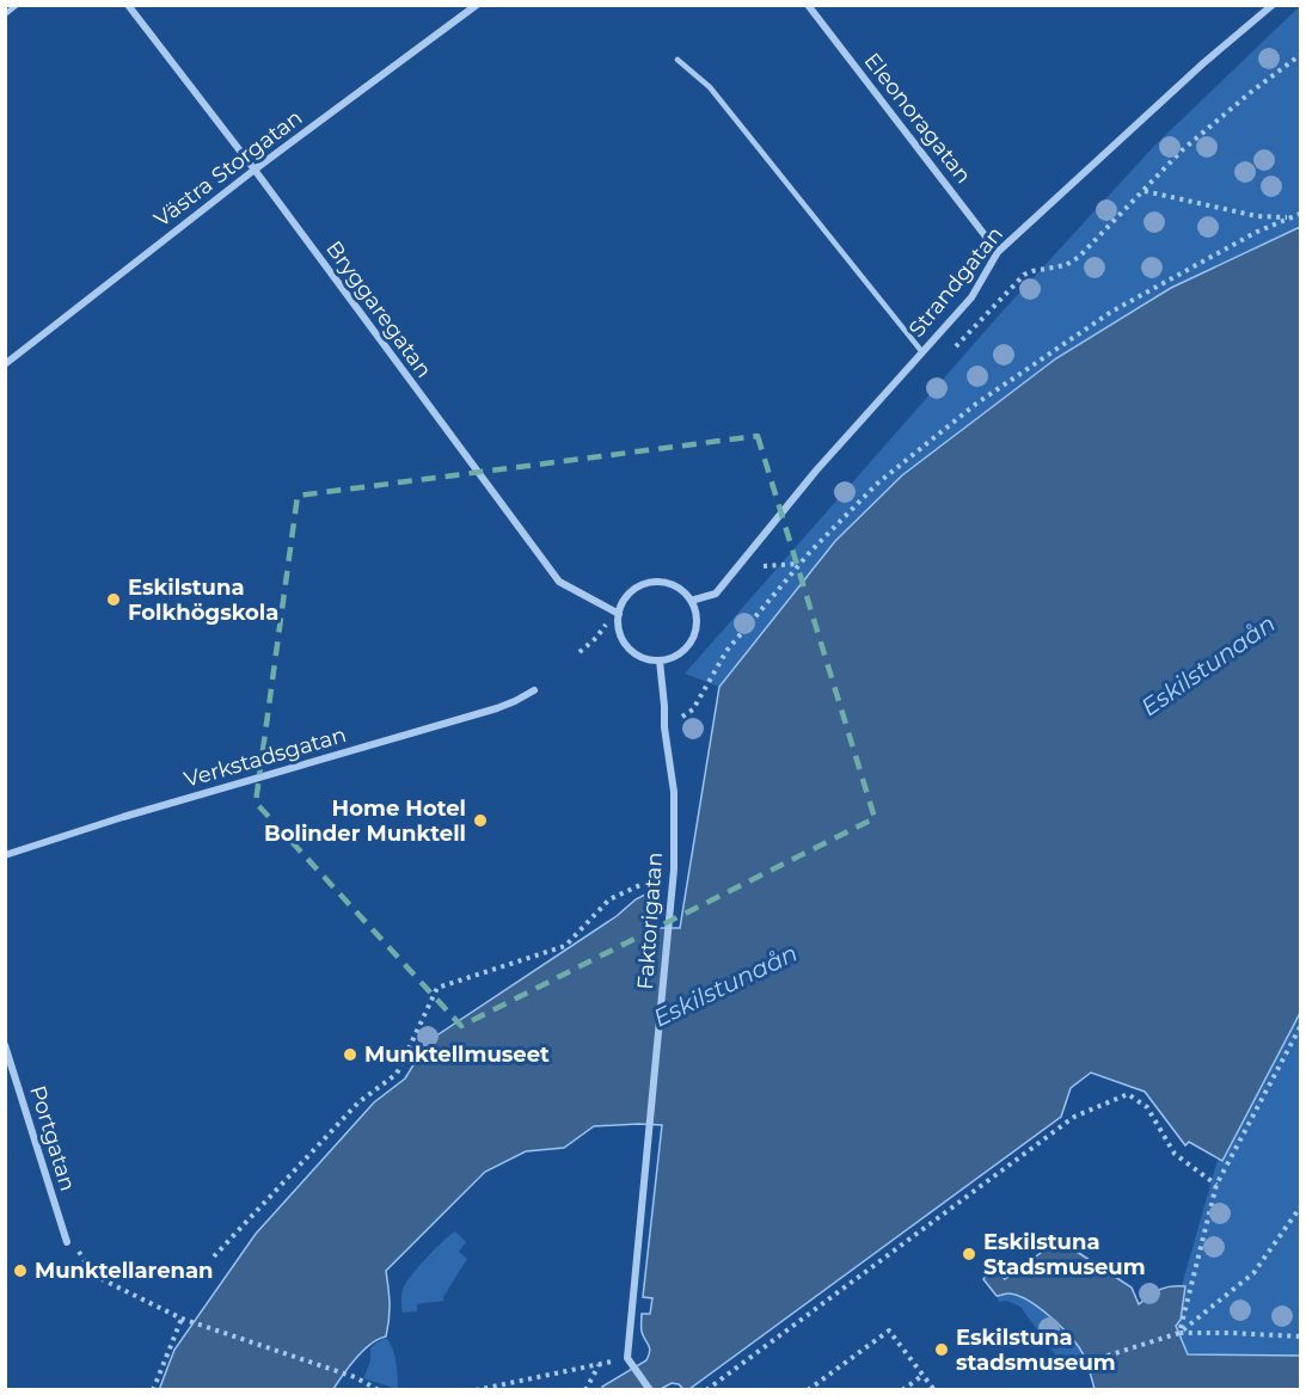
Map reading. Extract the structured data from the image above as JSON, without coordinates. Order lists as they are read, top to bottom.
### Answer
{
  "streets": {
    "street": [
      "Eleonoragatan",
      "Västra Storgatan",
      "Strandgatan",
      "Bryggaregatan",
      "Verkstadsgatan",
      "Faktorigatan",
      "Portgatan"
    ]
  },
  "crossings": [
    ["Eleonoragatan", "Strandgatan"],
    ["Västra Storgatan", "Bryggaregatan"],
    ["Strandgatan", "Bryggaregatan"],
    ["Strandgatan", "Faktorigatan"],
    ["Bryggaregatan", "Faktorigatan"]
  ],
  "water": ["Eskilstunaån"],
  "places": [
    "Eskilstuna Folkhögskola",
    "Home Hotel Bolinder Munktell",
    "Munktellmuseet",
    "Eskilstuna Stadsmuseum",
    "Munktellarenan",
    "Eskilstuna stadsmuseum"
  ]
}
